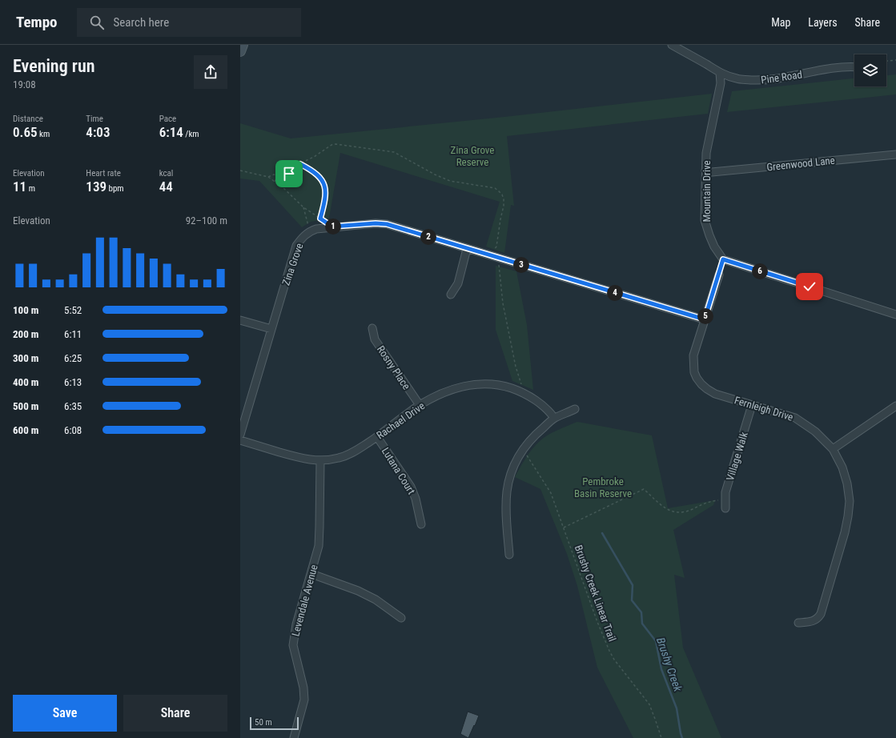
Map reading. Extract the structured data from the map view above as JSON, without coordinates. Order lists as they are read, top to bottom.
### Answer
{
  "streets": {
    "street": [
      "Pine Road",
      "Greenwood Lane",
      "Mountain Drive",
      "Zina Grove",
      "Rosny Place",
      "Fernleigh Drive",
      "Rachael Drive",
      "Village Walk",
      "Lutana Court",
      "Levendale Avenue"
    ],
    "path": ["Brushy Creek Linear Trail"]
  },
  "crossings": [
    ["Pine Road", "Mountain Drive"],
    ["Greenwood Lane", "Mountain Drive"],
    ["Zina Grove", "Fernleigh Drive"],
    ["Rosny Place", "Rachael Drive"],
    ["Fernleigh Drive", "Village Walk"],
    ["Rachael Drive", "Lutana Court"],
    ["Rachael Drive", "Levendale Avenue"]
  ],
  "water": ["Brushy Creek"],
  "parks": ["Zina Grove Reserve", "Pembroke Basin Reserve"],
  "scale_bar": "50 m",
  "page": {
    "header": "Tempo",
    "search": "Search here",
    "nav": ["Map", "Layers", "Share"],
    "heading": ["Evening run", "19:08"],
    "stats": [
      ["Distance", "0.65 km"],
      ["Time", "4:03"],
      ["Pace", "6:14 /km"],
      ["Elevation", "11 m"],
      ["Heart rate", "139 bpm"],
      ["kcal", "44"]
    ],
    "chart": ["Elevation", "92–100 m"],
    "pins": [
      "1",
      "2",
      "3",
      "6",
      "4",
      "5"
    ],
    "list": [
      {
        "name": "100 m",
        "note": "5:52"
      },
      {
        "name": "200 m",
        "note": "6:11"
      },
      {
        "name": "300 m",
        "note": "6:25"
      },
      {
        "name": "400 m",
        "note": "6:13"
      },
      {
        "name": "500 m",
        "note": "6:35"
      },
      {
        "name": "600 m",
        "note": "6:08"
      }
    ],
    "buttons": ["Save", "Share"],
    "scale": "50 m"
  }
}
